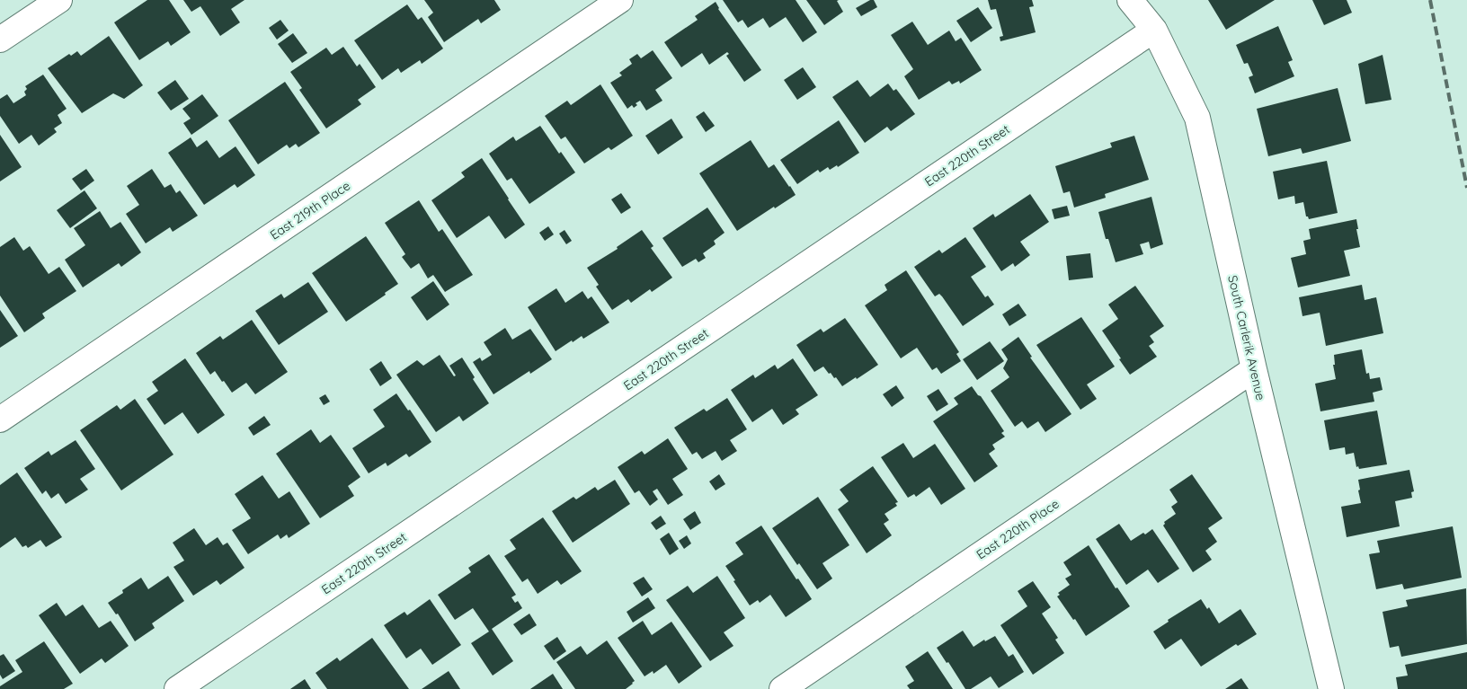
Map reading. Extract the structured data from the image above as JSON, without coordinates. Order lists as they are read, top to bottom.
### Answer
{
  "streets": {
    "street": [
      "East 220th Street",
      "East 219th Place",
      "South Carlerik Avenue",
      "East 220th Place"
    ]
  },
  "crossings": [
    ["East 220th Street", "South Carlerik Avenue"],
    ["South Carlerik Avenue", "East 220th Place"]
  ]
}
